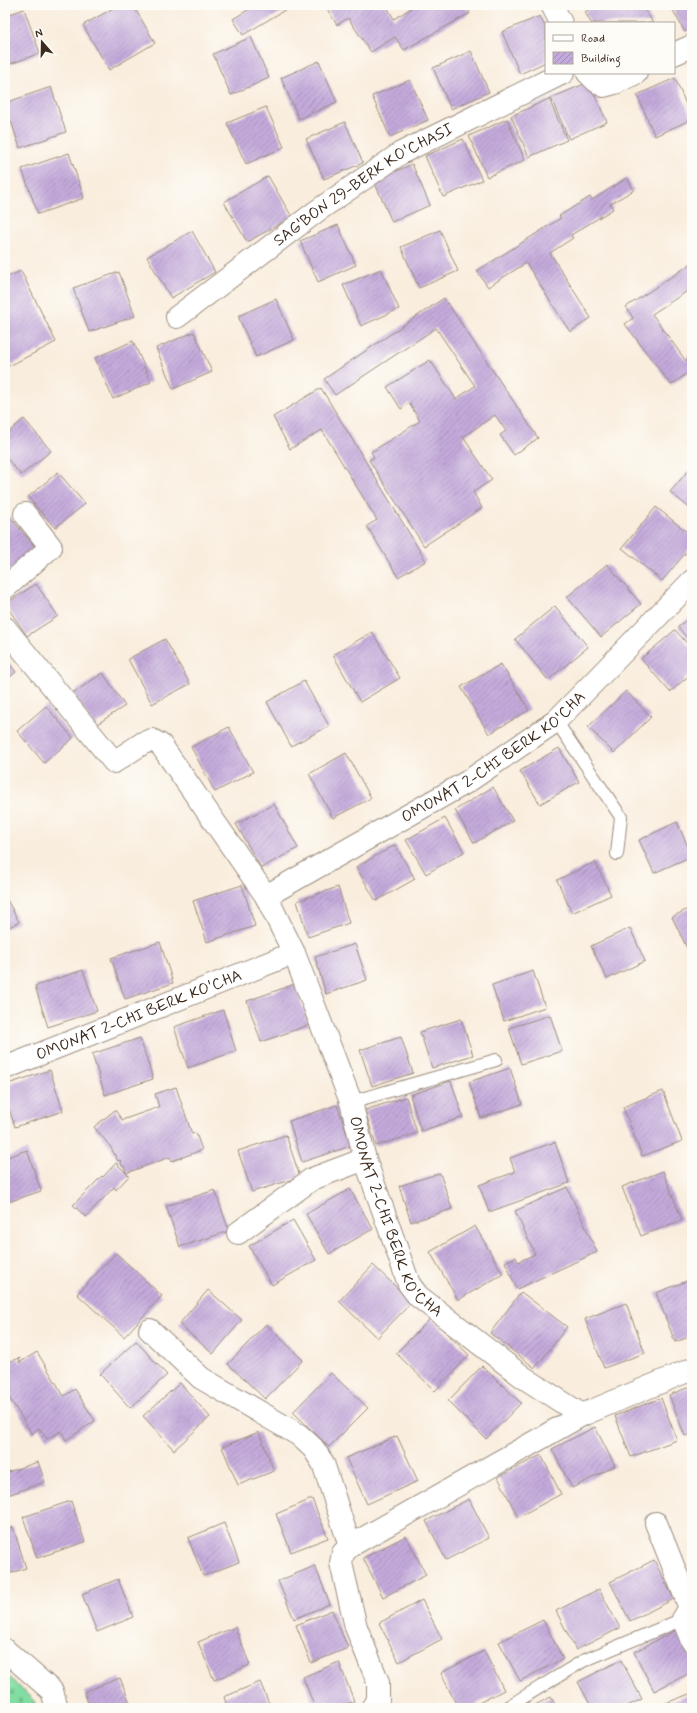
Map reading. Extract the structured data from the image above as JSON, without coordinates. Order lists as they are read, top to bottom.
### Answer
{
  "streets": {
    "street": ["SAG'BON 29-BERK KO'CHASI", "OMONAT 2-CHI BERK KO'CHA"]
  },
  "legend": ["Road", "Building"],
  "north": "top"
}
